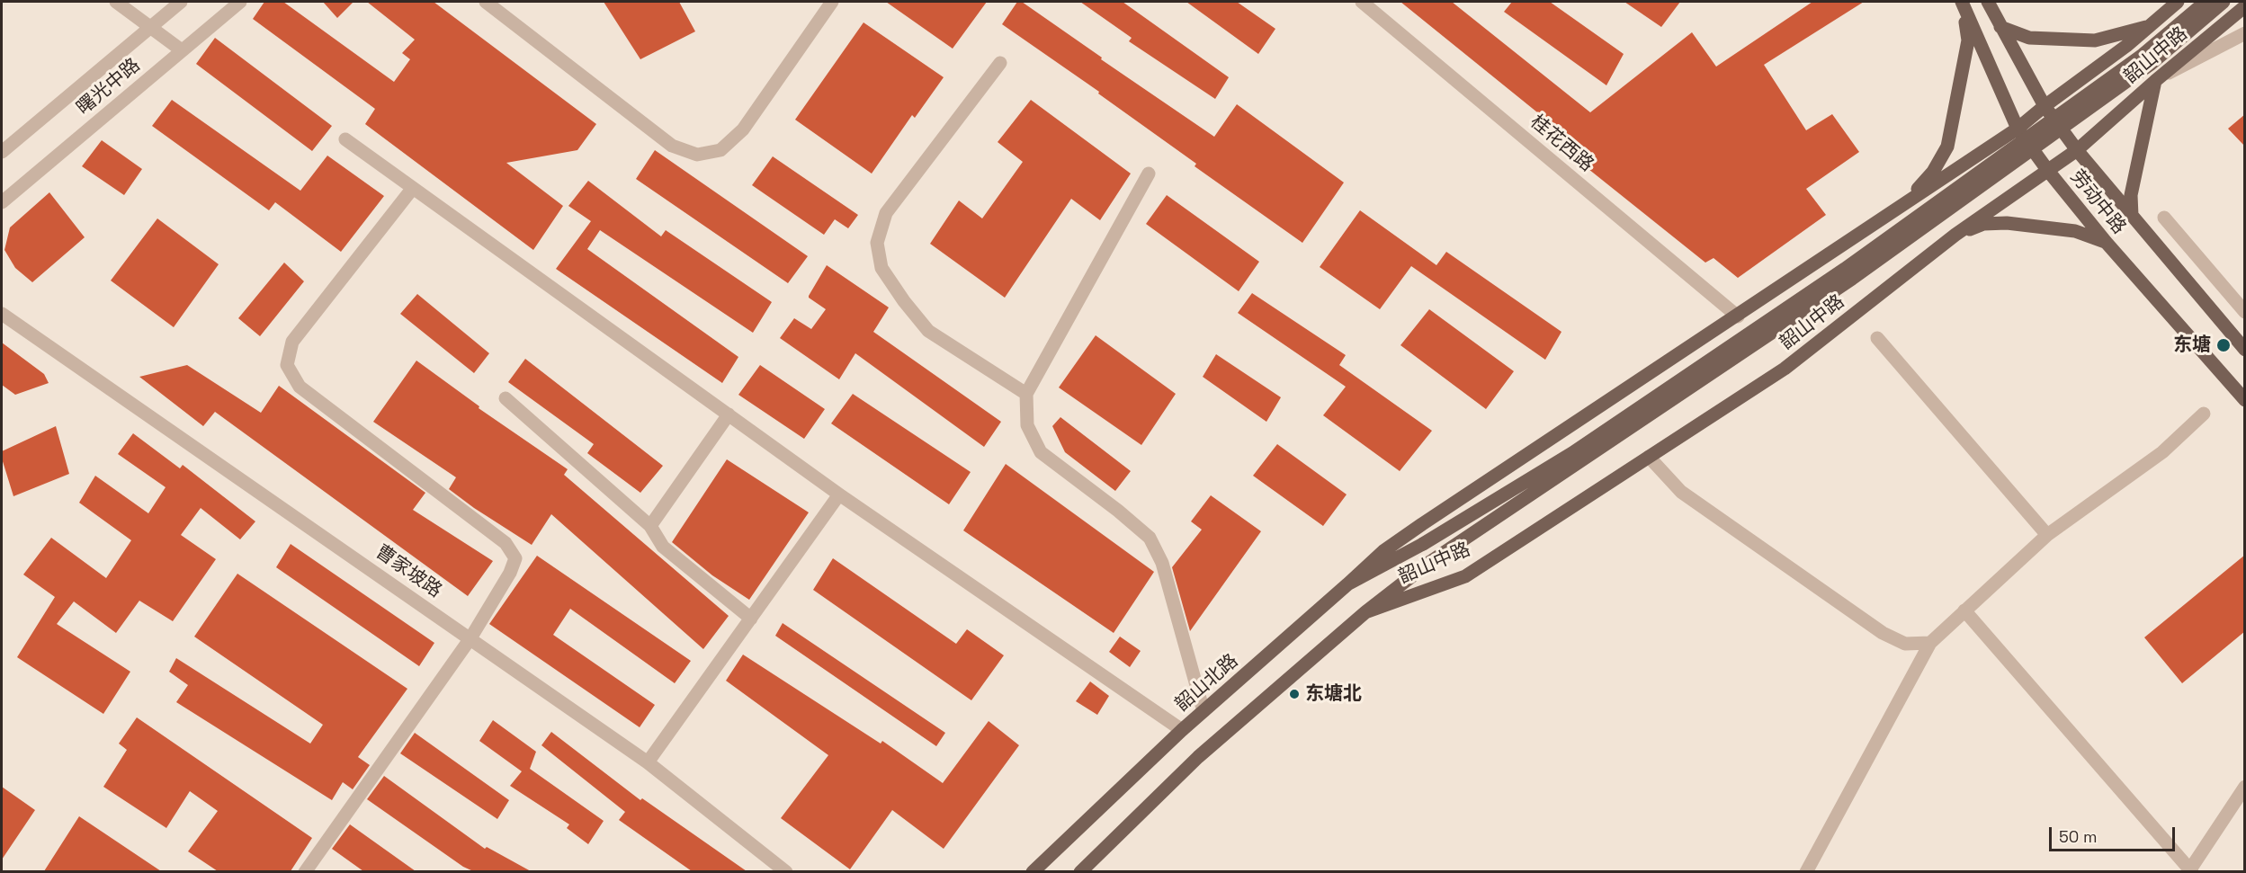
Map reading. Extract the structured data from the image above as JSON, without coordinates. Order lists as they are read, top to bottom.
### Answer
{
  "streets": {
    "main road": ["韶山中路", "劳动中路", "韶山北路"],
    "street": ["曙光中路", "桂花西路", "曹家坡路"]
  },
  "crossings": [
    ["韶山中路", "桂花西路"],
    ["韶山中路", "劳动中路"],
    ["韶山中路", "韶山北路"]
  ],
  "places": ["东塘", "东塘北"],
  "scale_bar": "50 m"
}
